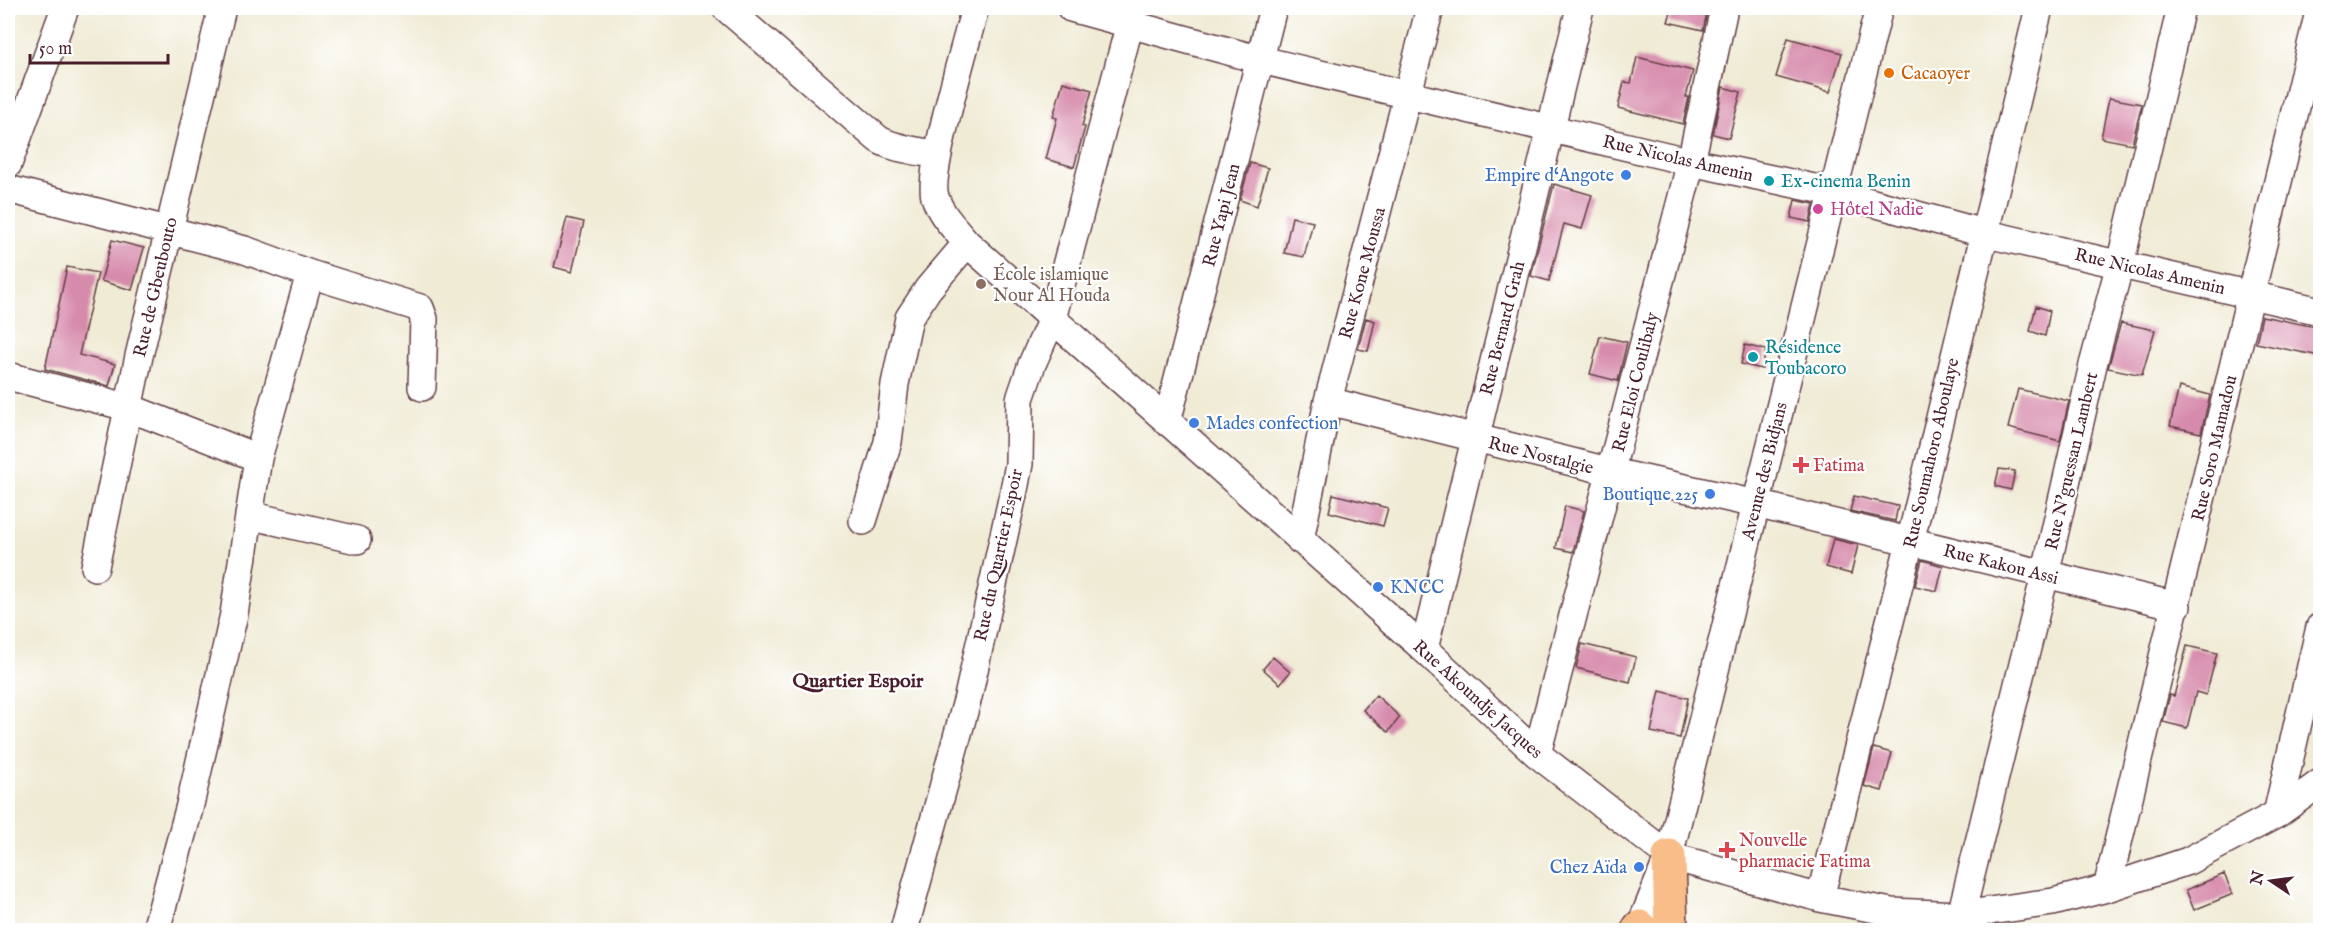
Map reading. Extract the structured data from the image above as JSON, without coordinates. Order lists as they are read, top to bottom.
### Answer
{
  "streets": {
    "street": [
      "Rue Nicolas Amenin",
      "Rue Yapi Jean",
      "Rue Kone Moussa",
      "Rue de Gbeubouto",
      "Rue Bernard Grah",
      "Rue Eloi Coulibaly",
      "Rue Soro Mamadou",
      "Rue Soumahoro Aboulaye",
      "Rue Nostalgie",
      "Rue N'guessan Lambert",
      "Avenue des Bidjans",
      "Rue du Quartier Espoir",
      "Rue Kakou Assi",
      "Rue Akoundje Jacques"
    ]
  },
  "crossings": [
    ["Rue Nicolas Amenin", "Rue Yapi Jean"],
    ["Rue Nicolas Amenin", "Rue Kone Moussa"],
    ["Rue Nicolas Amenin", "Rue Bernard Grah"],
    ["Rue Nicolas Amenin", "Rue Eloi Coulibaly"],
    ["Rue Nicolas Amenin", "Rue Soro Mamadou"],
    ["Rue Nicolas Amenin", "Rue Soumahoro Aboulaye"],
    ["Rue Nicolas Amenin", "Rue N'guessan Lambert"],
    ["Rue Nicolas Amenin", "Avenue des Bidjans"],
    ["Rue Nicolas Amenin", "Rue du Quartier Espoir"],
    ["Rue Yapi Jean", "Rue Akoundje Jacques"],
    ["Rue Kone Moussa", "Rue Nostalgie"],
    ["Rue Kone Moussa", "Rue Akoundje Jacques"],
    ["Rue Bernard Grah", "Rue Nostalgie"],
    ["Rue Bernard Grah", "Rue Akoundje Jacques"],
    ["Rue Eloi Coulibaly", "Rue Nostalgie"],
    ["Rue Eloi Coulibaly", "Rue Akoundje Jacques"],
    ["Rue Soro Mamadou", "Rue Kakou Assi"],
    ["Rue Soro Mamadou", "Rue Akoundje Jacques"],
    ["Rue Soumahoro Aboulaye", "Rue Kakou Assi"],
    ["Rue Soumahoro Aboulaye", "Rue Akoundje Jacques"],
    ["Rue Nostalgie", "Avenue des Bidjans"],
    ["Rue Nostalgie", "Rue Kakou Assi"],
    ["Rue N'guessan Lambert", "Rue Kakou Assi"],
    ["Rue N'guessan Lambert", "Rue Akoundje Jacques"],
    ["Avenue des Bidjans", "Rue Kakou Assi"],
    ["Avenue des Bidjans", "Rue Akoundje Jacques"],
    ["Rue du Quartier Espoir", "Rue Akoundje Jacques"]
  ],
  "districts": ["Quartier Espoir"],
  "places": {
    "other": [
      "Cacaoyer",
      "Empire d‘Angote",
      "Ex-cinema Benin",
      "Hôtel Nadie",
      "École islamique Nour Al Houda",
      "Résidence Toubacoro",
      "Mades confection",
      "Boutique 225",
      "KNCC",
      "Chez Aïda"
    ],
    "health": ["Fatima", "Nouvelle pharmacie Fatima"]
  },
  "scale_bar": "50 m",
  "north": "left"
}
